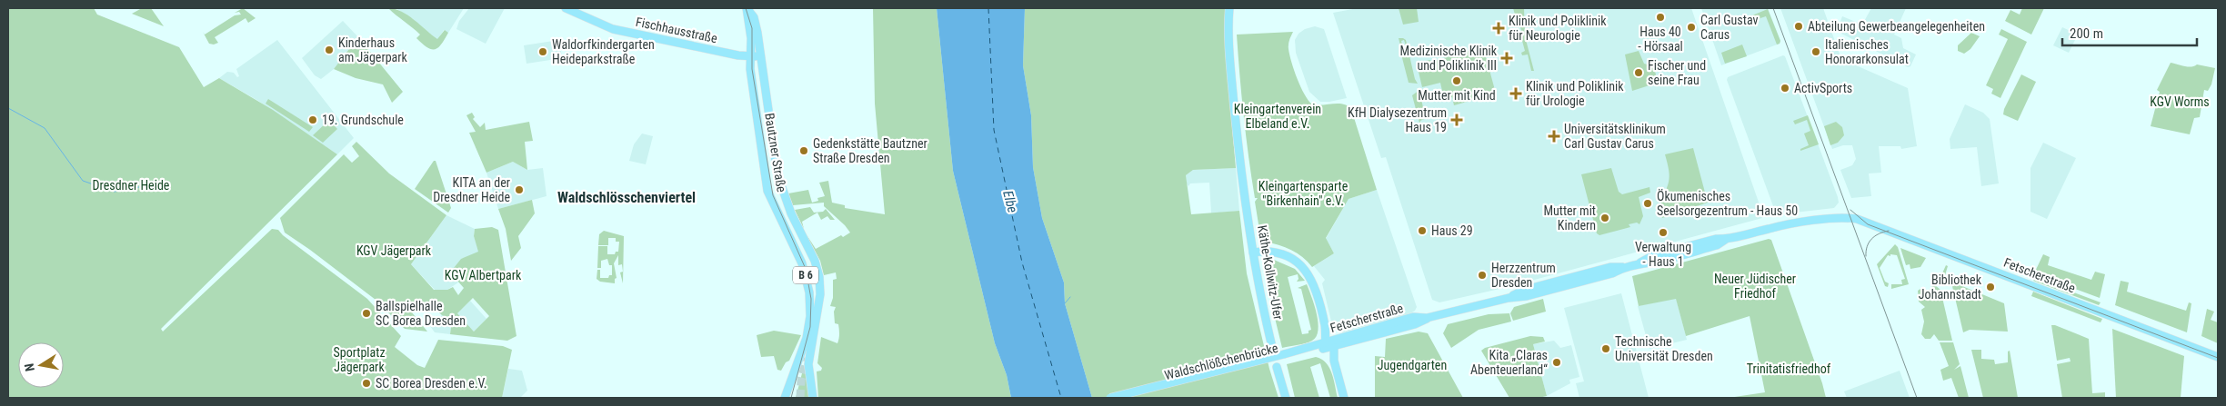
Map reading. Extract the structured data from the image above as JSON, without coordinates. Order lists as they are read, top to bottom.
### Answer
{
  "streets": {
    "main road": [
      "Fischhausstraße",
      "Bautzner Straße",
      "Käthe-Kollwitz-Ufer",
      "B 6",
      "Fetscherstraße",
      "Waldschlößchenbrücke"
    ]
  },
  "crossings": [
    ["Fischhausstraße", "Bautzner Straße"],
    ["Fetscherstraße", "Waldschlößchenbrücke"]
  ],
  "districts": ["Waldschlösschenviertel"],
  "water": ["Elbe"],
  "parks": [
    "KGV Worms",
    "Kleingartenverein Elbeland e.V.",
    "Dresdner Heide",
    "Kleingartensparte \"Birkenhain\" e.V.",
    "KGV Jägerpark",
    "KGV Albertpark",
    "Neuer Jüdischer Friedhof",
    "Sportplatz Jägerpark",
    "Jugendgarten",
    "Trinitatisfriedhof"
  ],
  "places": {
    "other": [
      "Haus 40 - Hörsaal",
      "Abteilung Gewerbeangelegenheiten",
      "Carl Gustav Carus",
      "Kinderhaus am Jägerpark",
      "Waldorfkindergarten Heideparkstraße",
      "Italienisches Honorarkonsulat",
      "Fischer und seine Frau",
      "Mutter mit Kind",
      "ActivSports",
      "19. Grundschule",
      "Gedenkstätte Bautzner Straße Dresden",
      "KITA an der Dresdner Heide",
      "Ökumenisches Seelsorgezentrum - Haus 50",
      "Mutter mit Kindern",
      "Haus 29",
      "Verwaltung - Haus 1",
      "Herzzentrum Dresden",
      "Bibliothek Johannstadt",
      "Ballspielhalle SC Borea Dresden",
      "Technische Universität Dresden",
      "Kita „Claras Abenteuerland“",
      "SC Borea Dresden e.V."
    ],
    "health": [
      "Klinik und Poliklinik für Neurologie",
      "Medizinische Klinik und Poliklinik III",
      "Klinik und Poliklinik für Urologie",
      "KfH Dialysezentrum Haus 19",
      "Universitätsklinikum Carl Gustav Carus"
    ]
  },
  "scale_bar": "200 m",
  "north": "left"
}
